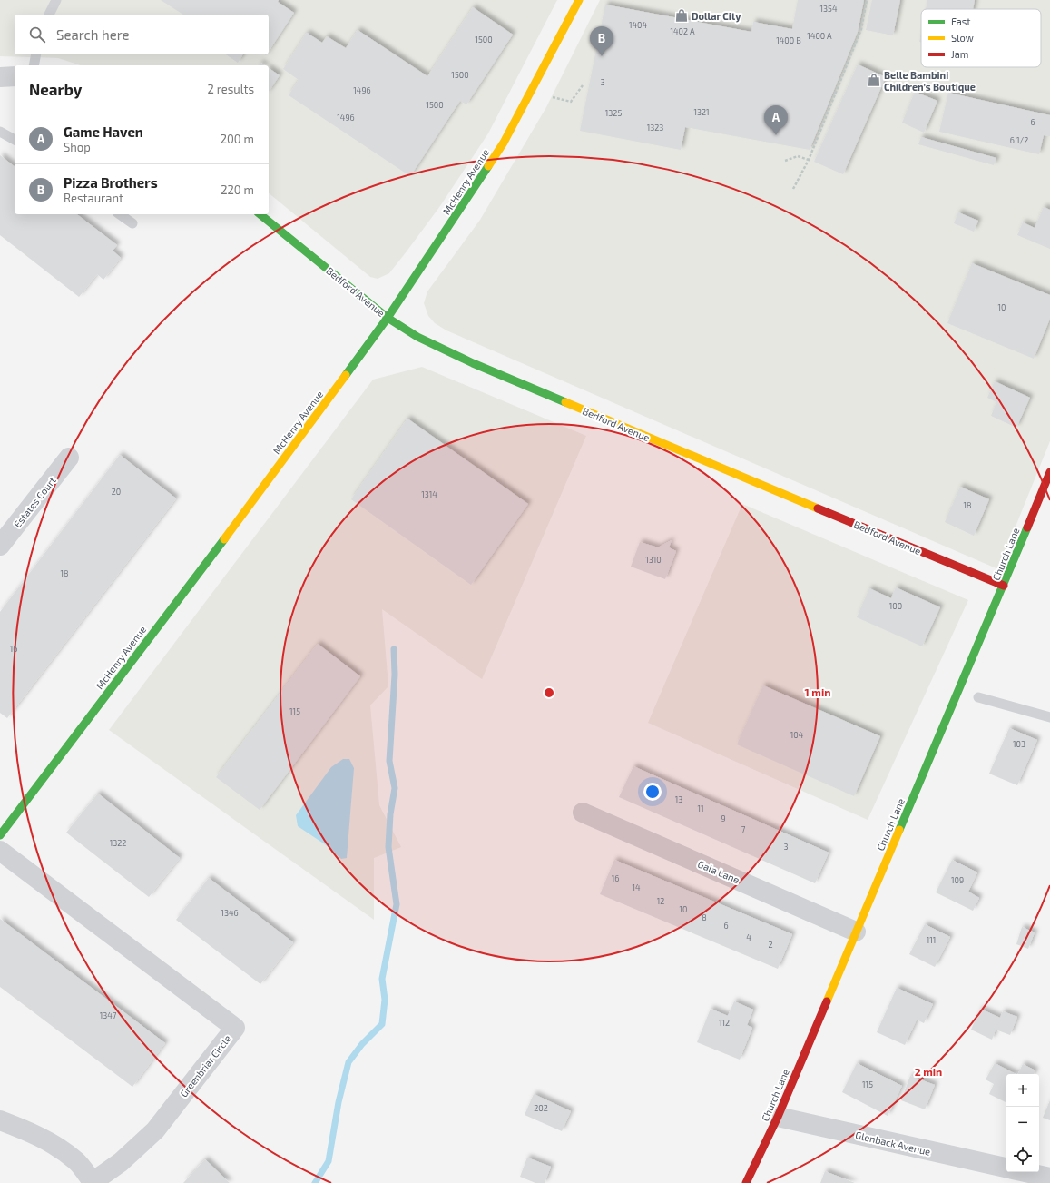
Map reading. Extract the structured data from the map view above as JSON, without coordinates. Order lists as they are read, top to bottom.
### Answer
{
  "streets": {
    "street": [
      "McHenry Avenue",
      "Bedford Avenue",
      "Estates Court",
      "Church Lane",
      "Gala Lane",
      "Greenbriar Circle",
      "Glenback Avenue"
    ]
  },
  "crossings": [
    ["McHenry Avenue", "Bedford Avenue"],
    ["Bedford Avenue", "Church Lane"],
    ["Church Lane", "Gala Lane"],
    ["Church Lane", "Glenback Avenue"]
  ],
  "places": {
    "shop": ["Dollar City", "Belle Bambini Children’s Boutique"]
  },
  "house_numbers": [
    "1354",
    "1404",
    "1402 A",
    "1400 A",
    "1500",
    "1400 B",
    "1500",
    "3",
    "1496",
    "1500",
    "1321",
    "1325",
    "1496",
    "6",
    "1323",
    "6 1/2",
    "10",
    "20",
    "1314",
    "18",
    "1310",
    "18",
    "100",
    "16",
    "115",
    "104",
    "103",
    "13",
    "11",
    "9",
    "7",
    "1322",
    "3",
    "16",
    "109",
    "14",
    "12",
    "10",
    "1346",
    "8",
    "6",
    "4",
    "111",
    "2",
    "1347",
    "112",
    "115",
    "202"
  ],
  "legend": ["Fast", "Slow", "Jam"],
  "page": {
    "search": "Search here",
    "pins": ["B", "A"],
    "heading": ["Nearby", "2 results"],
    "list": [
      {
        "mark": "A",
        "name": "Game Haven",
        "note": "Shop",
        "value": "200 m"
      },
      {
        "mark": "B",
        "name": "Pizza Brothers",
        "note": "Restaurant",
        "value": "220 m"
      }
    ],
    "map_buttons": ["+", "−"]
  },
  "rings": ["1 min", "2 min"]
}
